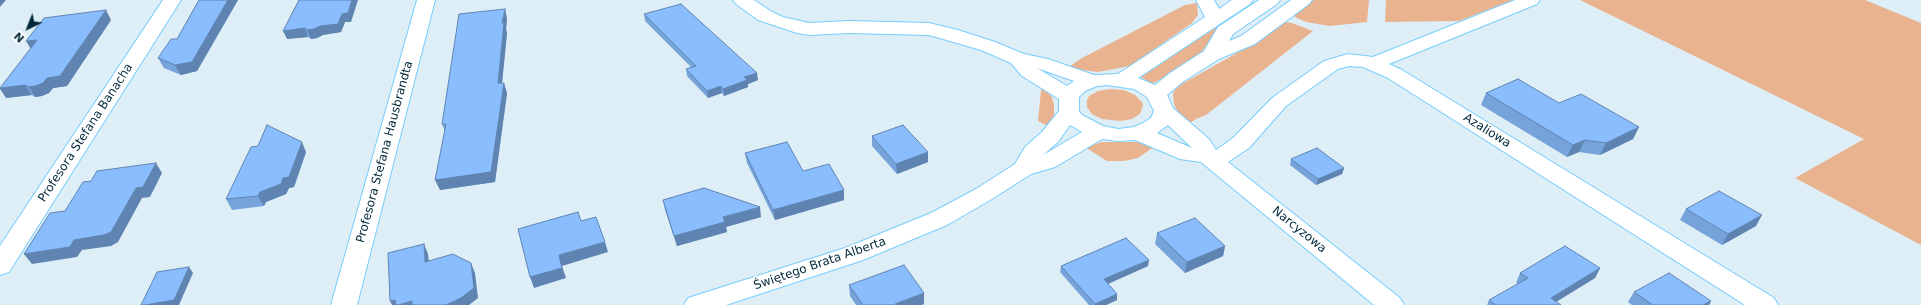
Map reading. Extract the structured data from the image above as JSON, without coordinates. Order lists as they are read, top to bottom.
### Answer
{
  "streets": {
    "street": [
      "Azaliowa",
      "Profesora Stefana Banacha",
      "Profesora Stefana Hausbrandta",
      "Narcyzowa",
      "Świętego Brata Alberta"
    ]
  },
  "crossings": [
    ["Azaliowa", "Narcyzowa"],
    ["Narcyzowa", "Świętego Brata Alberta"]
  ],
  "north": "bottom left"
}
